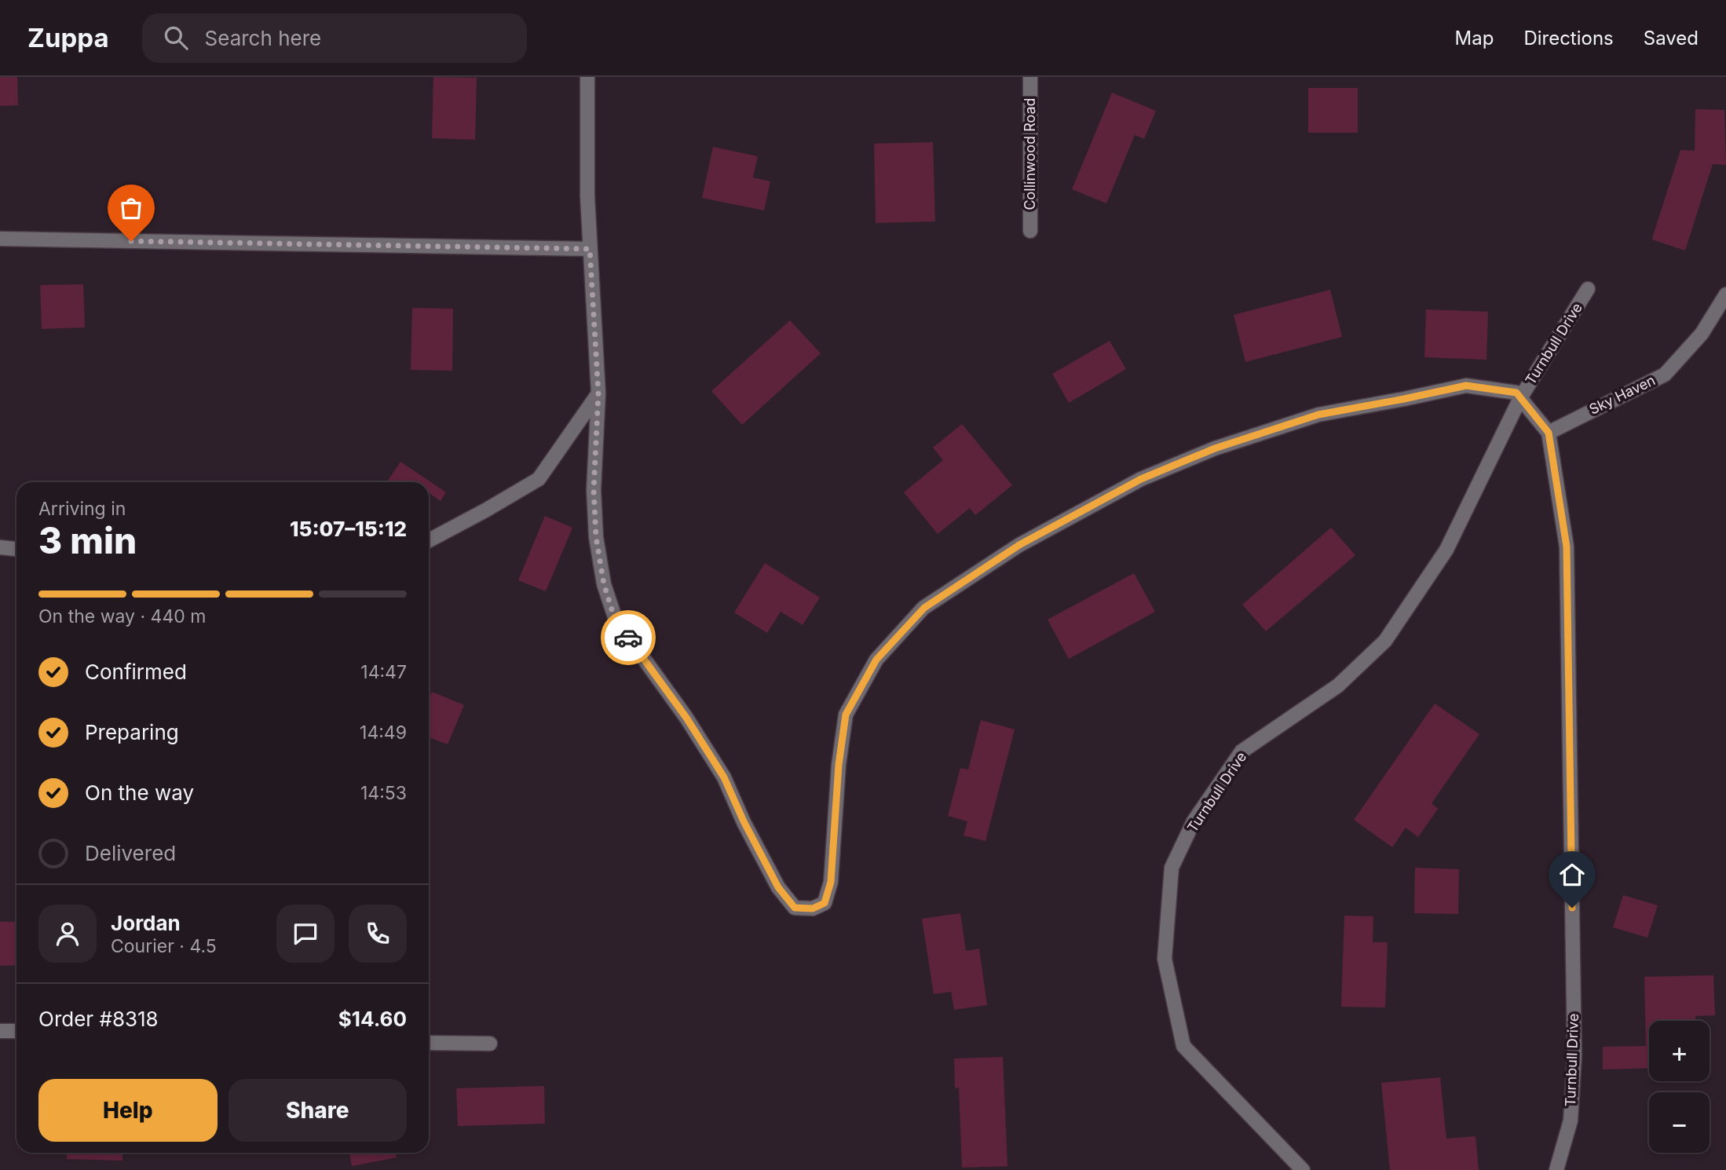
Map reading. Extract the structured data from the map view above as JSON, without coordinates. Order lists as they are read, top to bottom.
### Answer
{
  "streets": {
    "street": ["Collinwood Road", "Turnbull Drive", "Sky Haven"]
  },
  "crossings": [
    ["Turnbull Drive", "Sky Haven"]
  ],
  "page": {
    "header": "Zuppa",
    "search": "Search here",
    "nav": ["Map", "Directions", "Saved"],
    "heading": ["3 min", "Arriving in", "15:07–15:12"],
    "panel": [
      "Jordan",
      "Courier · 4.5",
      "Order #8318",
      "$14.60"
    ],
    "bar": "On the way · 440 m",
    "list": [
      ["Confirmed", "14:47"],
      ["Preparing", "14:49"],
      ["On the way", "14:53"],
      "Delivered"
    ],
    "map_buttons": ["+", "−"],
    "buttons": ["Help", "Share"]
  }
}
